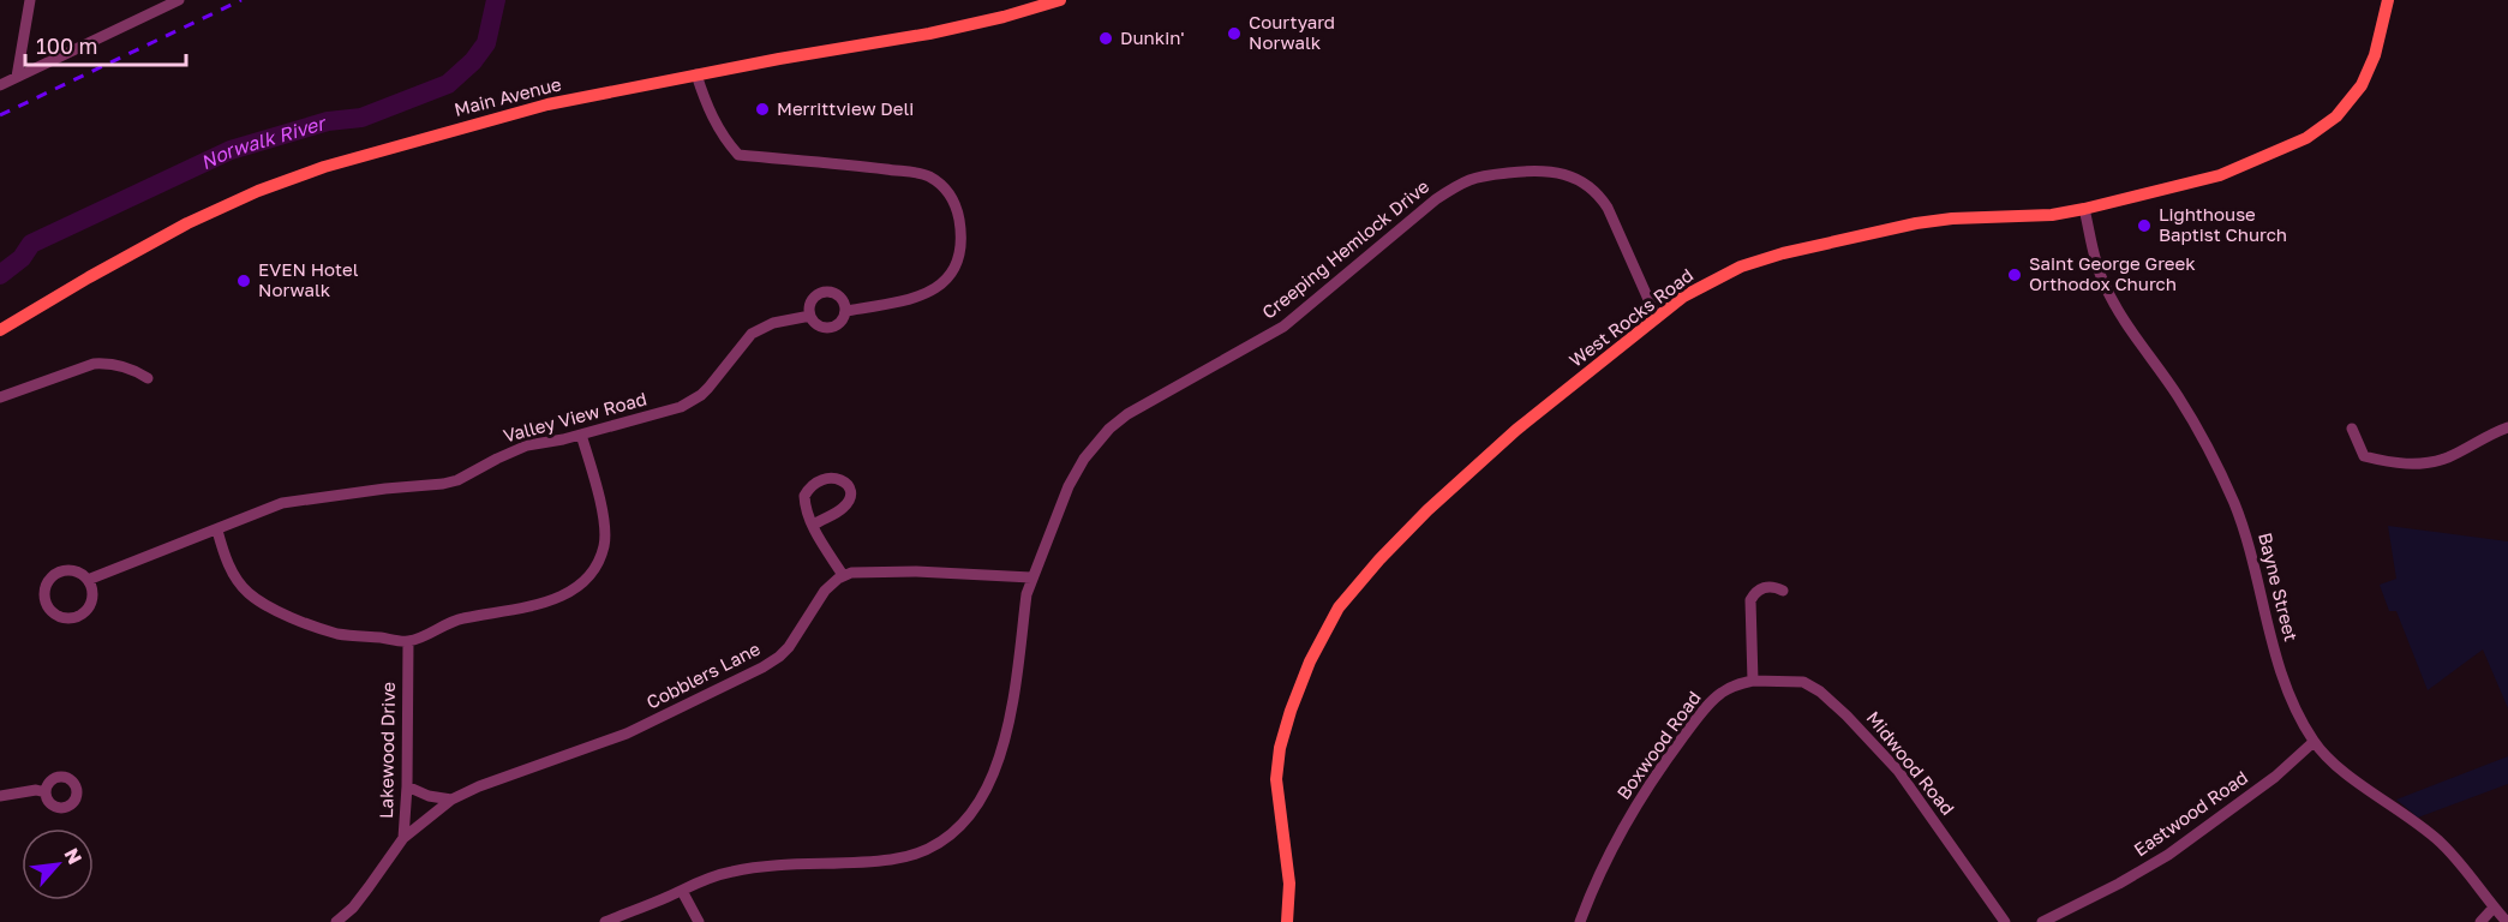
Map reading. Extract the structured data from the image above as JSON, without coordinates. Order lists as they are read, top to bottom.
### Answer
{
  "streets": {
    "main road": ["Main Avenue", "West Rocks Road"],
    "street": [
      "Creeping Hemlock Drive",
      "Valley View Road",
      "Bayne Street",
      "Cobblers Lane",
      "Boxwood Road",
      "Lakewood Drive",
      "Midwood Road",
      "Eastwood Road"
    ]
  },
  "crossings": [
    ["Main Avenue", "Valley View Road"],
    ["Creeping Hemlock Drive", "West Rocks Road"],
    ["West Rocks Road", "Bayne Street"],
    ["Bayne Street", "Eastwood Road"],
    ["Cobblers Lane", "Lakewood Drive"],
    ["Boxwood Road", "Midwood Road"]
  ],
  "water": ["Norwalk River"],
  "places": [
    "Courtyard Norwalk",
    "Dunkin'",
    "Merrittview Deli",
    "Lighthouse Baptist Church",
    "Saint George Greek Orthodox Church",
    "EVEN Hotel Norwalk"
  ],
  "scale_bar": "100 m",
  "north": "top right"
}
